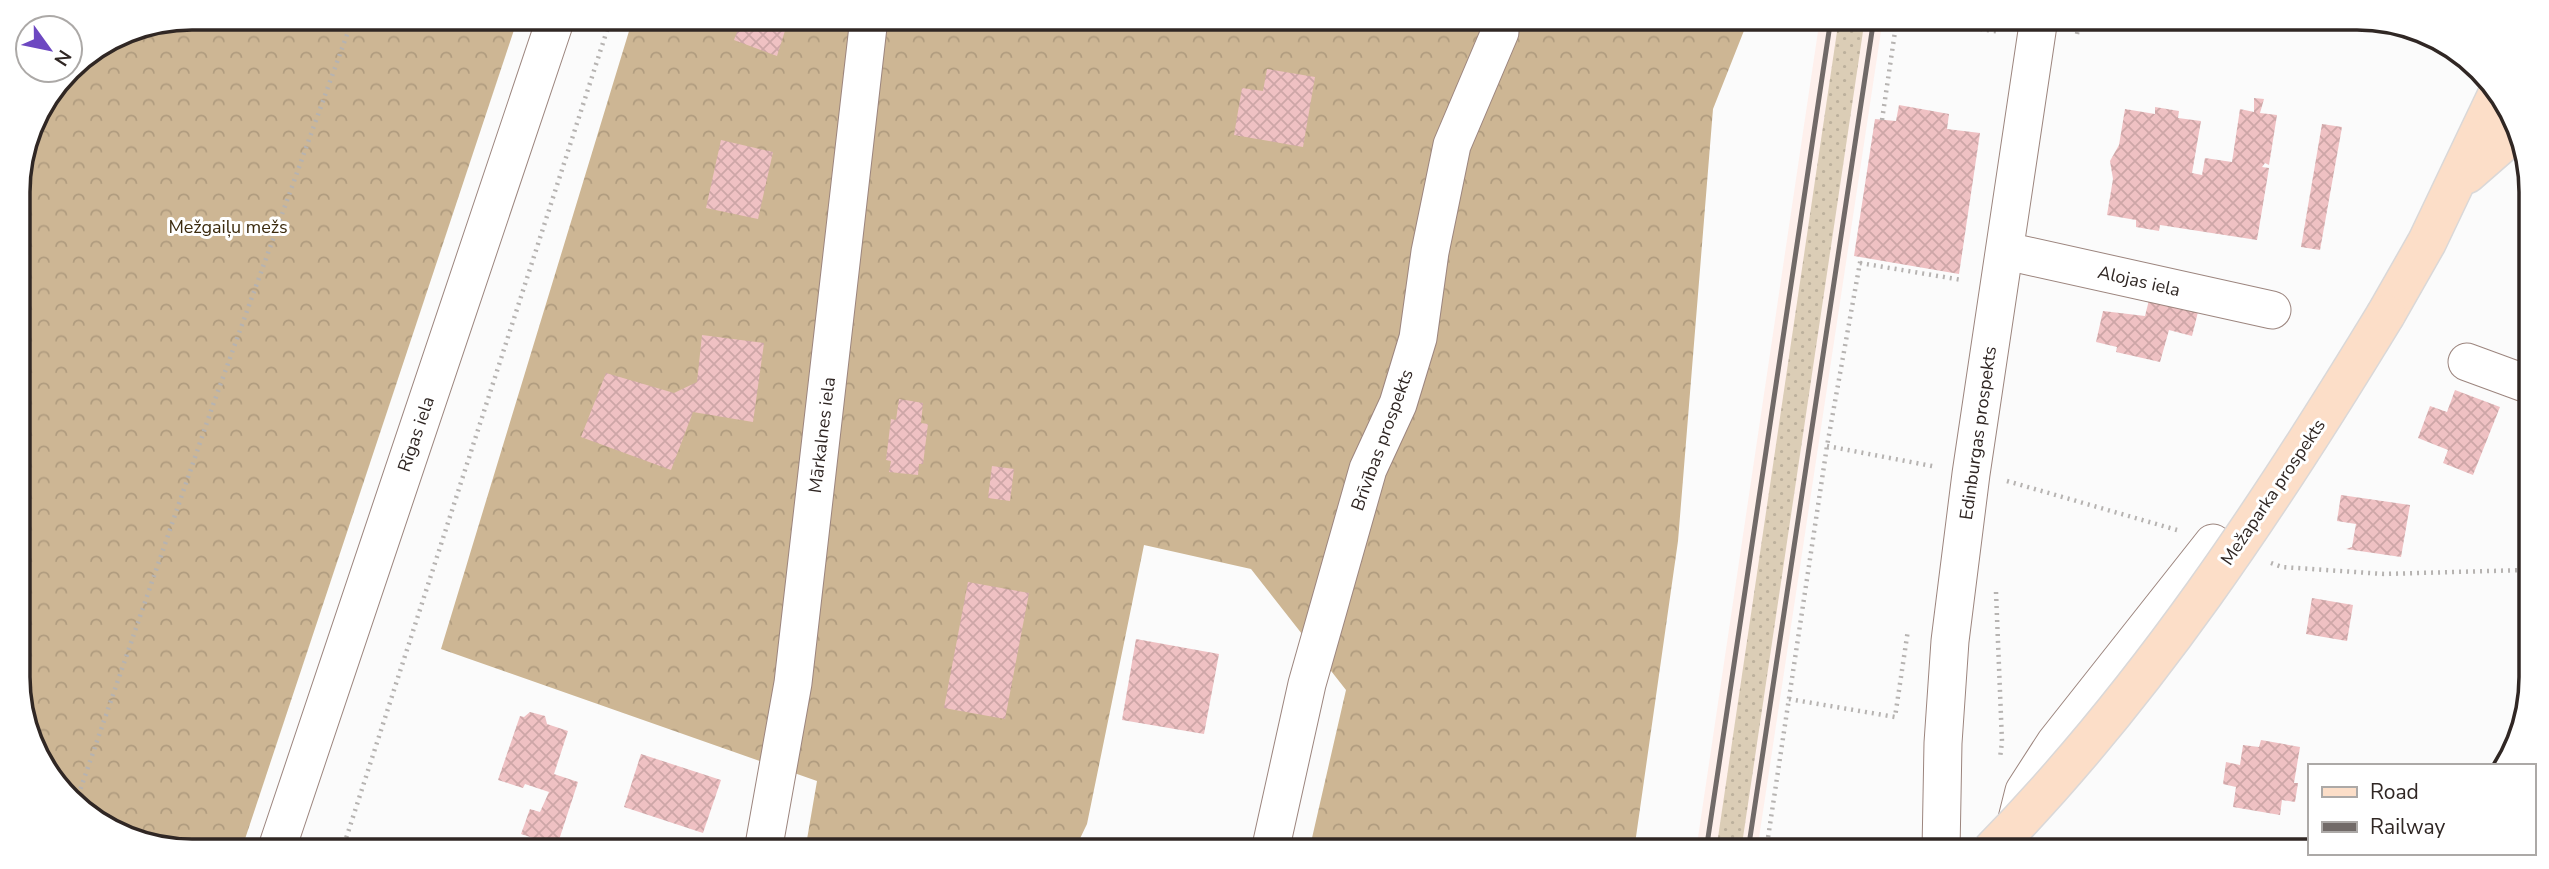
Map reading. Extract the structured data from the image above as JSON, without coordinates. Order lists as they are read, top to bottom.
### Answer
{
  "streets": {
    "main road": ["Mežaparka prospekts"],
    "street": [
      "Alojas iela",
      "Edinburgas prospekts",
      "Rīgas iela",
      "Mārkalnes iela",
      "Brīvības prospekts"
    ]
  },
  "crossings": [
    ["Alojas iela", "Edinburgas prospekts"]
  ],
  "parks": ["Mežgaiļu mežs"],
  "legend": ["Road", "Railway"],
  "north": "bottom right"
}
